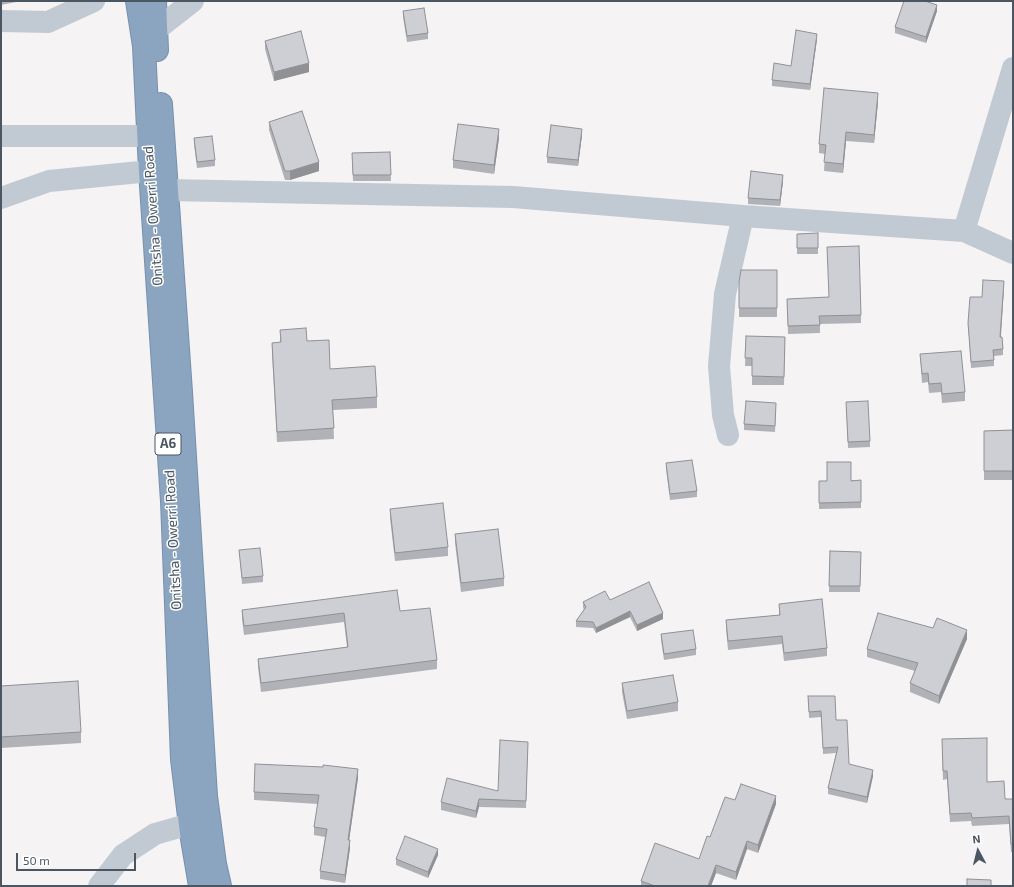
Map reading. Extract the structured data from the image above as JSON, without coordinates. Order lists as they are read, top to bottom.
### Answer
{
  "streets": {
    "highway": ["Onitsha - Owerri Road", "A6"]
  },
  "scale_bar": "50 m",
  "north": "top"
}
